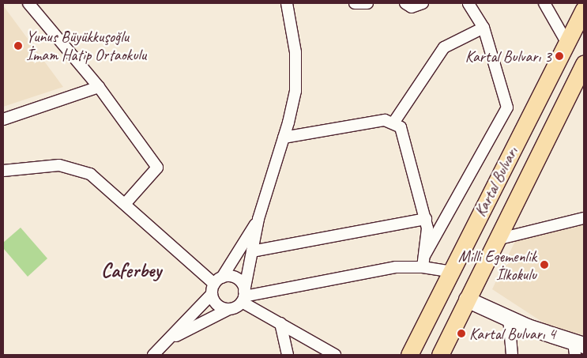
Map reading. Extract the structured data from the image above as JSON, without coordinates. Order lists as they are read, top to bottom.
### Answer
{
  "streets": {
    "main road": ["Kartal Bulvarı"]
  },
  "districts": ["Caferbey"],
  "places": [
    "Yunus Büyükkuşoğlu İmam Hatip Ortaokulu",
    "Kartal Bulvarı 3",
    "Milli Egemenlik İlkokulu",
    "Kartal Bulvarı 4"
  ]
}
